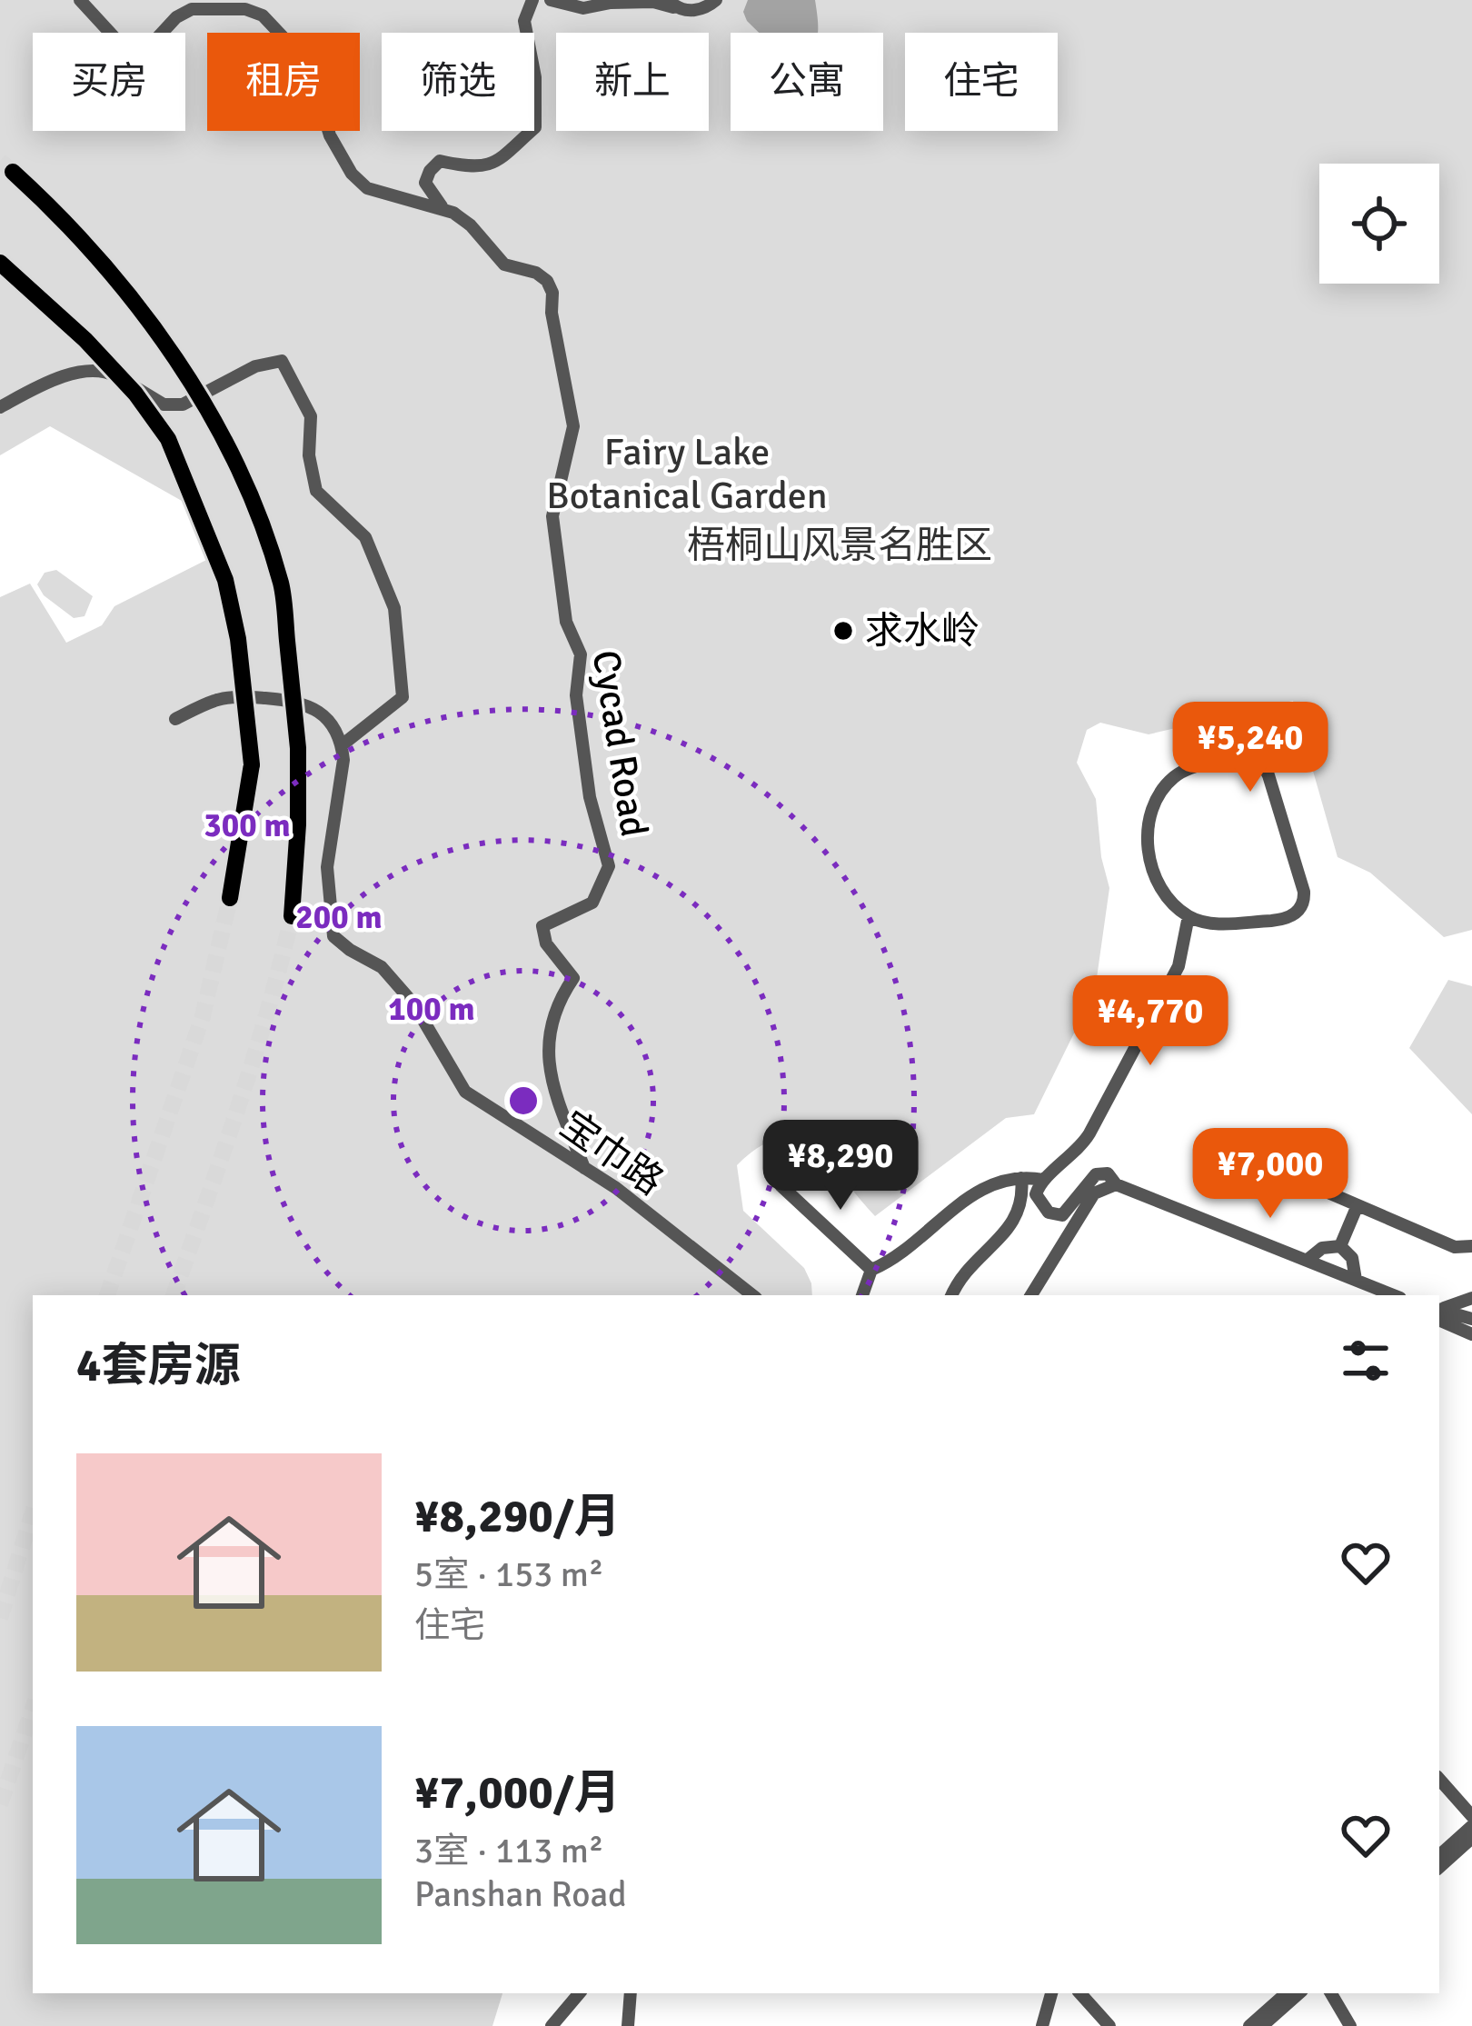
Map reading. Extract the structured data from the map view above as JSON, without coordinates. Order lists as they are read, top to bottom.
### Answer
{
  "streets": {
    "street": ["Cycad Road", "宝巾路"]
  },
  "crossings": [
    ["Cycad Road", "宝巾路"]
  ],
  "parks": ["Fairy Lake Botanical Garden", "梧桐山风景名胜区"],
  "places": ["求水岭"],
  "page": {
    "chip": [
      "买房",
      "租房",
      "筛选",
      "新上",
      "公寓",
      "住宅"
    ],
    "price": [
      "¥5,240",
      "¥4,770",
      "¥8,290",
      "¥7,000"
    ],
    "heading": "4套房源",
    "list": [
      {
        "name": "¥8,290/月",
        "note": "5室 · 153 m² · 住宅"
      },
      {
        "name": "¥7,000/月",
        "note": "3室 · 113 m² · Panshan Road"
      }
    ]
  },
  "rings": ["300 m", "200 m", "100 m"]
}
